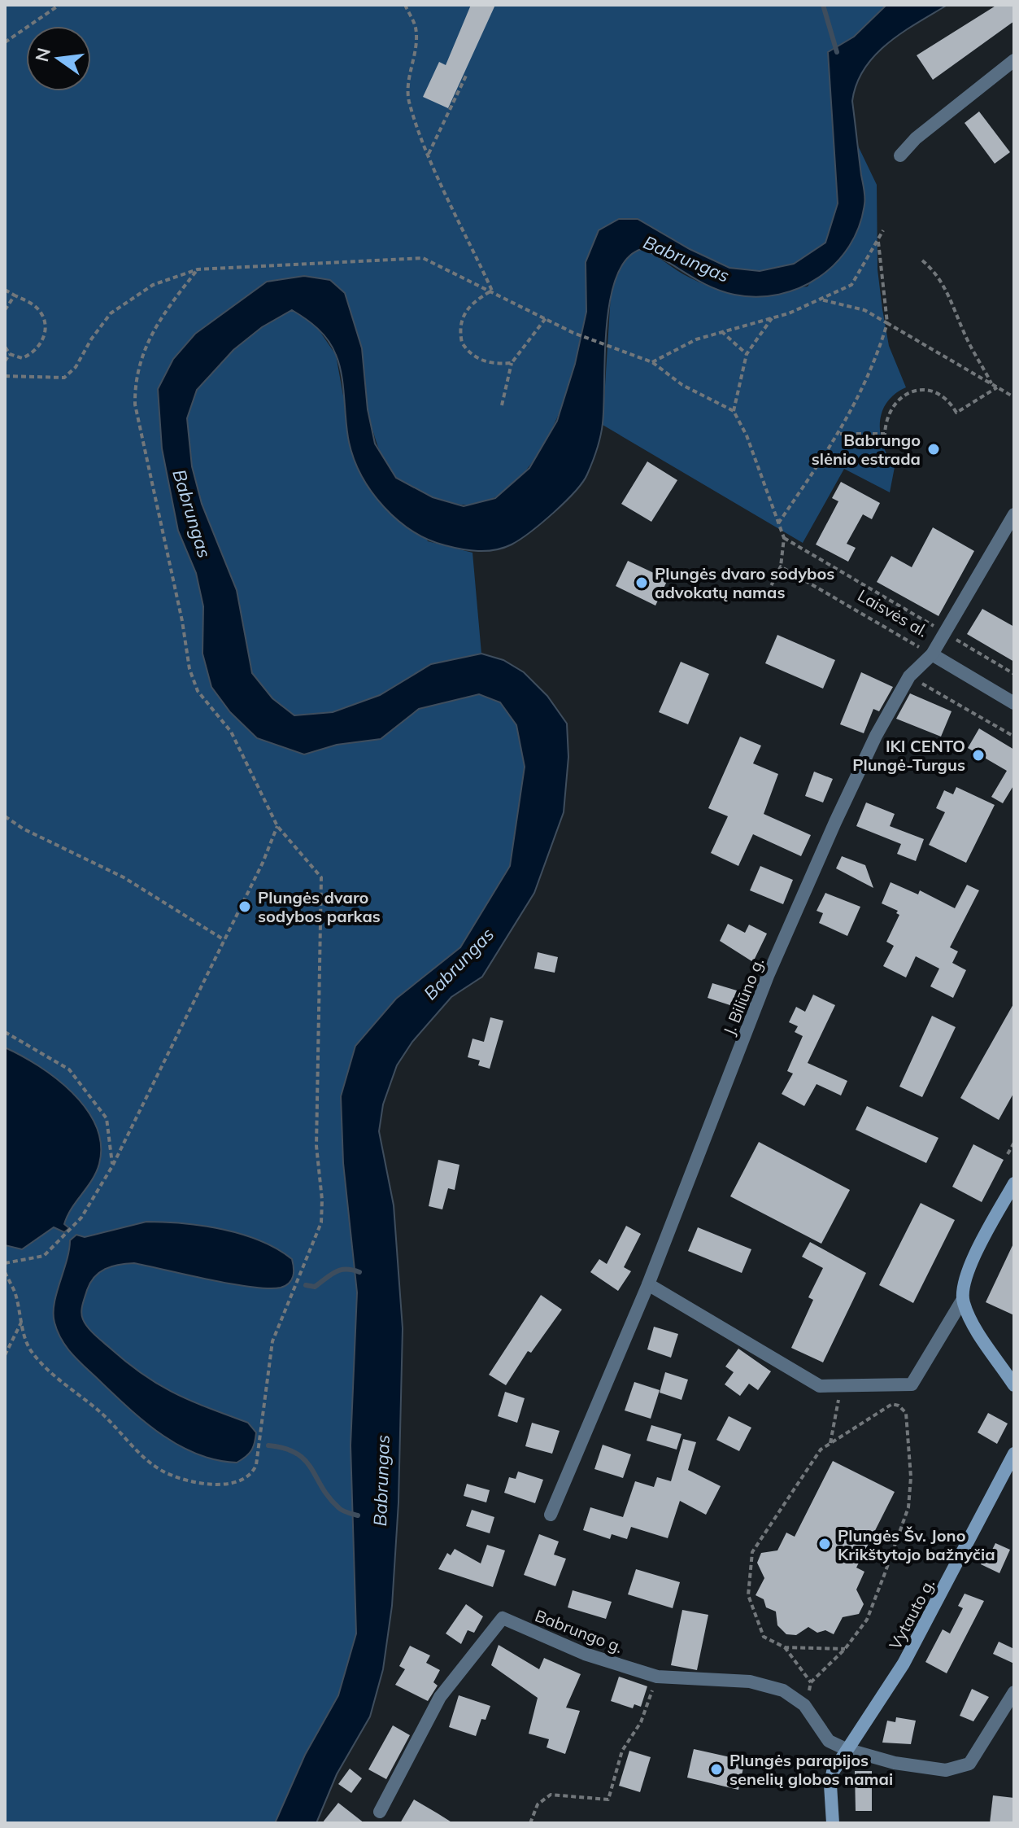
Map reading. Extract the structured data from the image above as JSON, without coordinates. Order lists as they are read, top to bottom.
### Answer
{
  "streets": {
    "main road": ["Vytauto g."],
    "street": ["Laisvės al.", "J. Biliūno g.", "Babrungo g."]
  },
  "crossings": [
    ["Laisvės al.", "J. Biliūno g."],
    ["Vytauto g.", "Babrungo g."]
  ],
  "water": ["Babrungas"],
  "places": [
    "Babrungo slėnio estrada",
    "Plungės dvaro sodybos advokatų namas",
    "IKI CENTO Plungė-Turgus",
    "Plungės dvaro sodybos parkas",
    "Plungės Šv. Jono Krikštytojo bažnyčia",
    "Plungės parapijos senelių globos namai"
  ],
  "north": "left"
}
